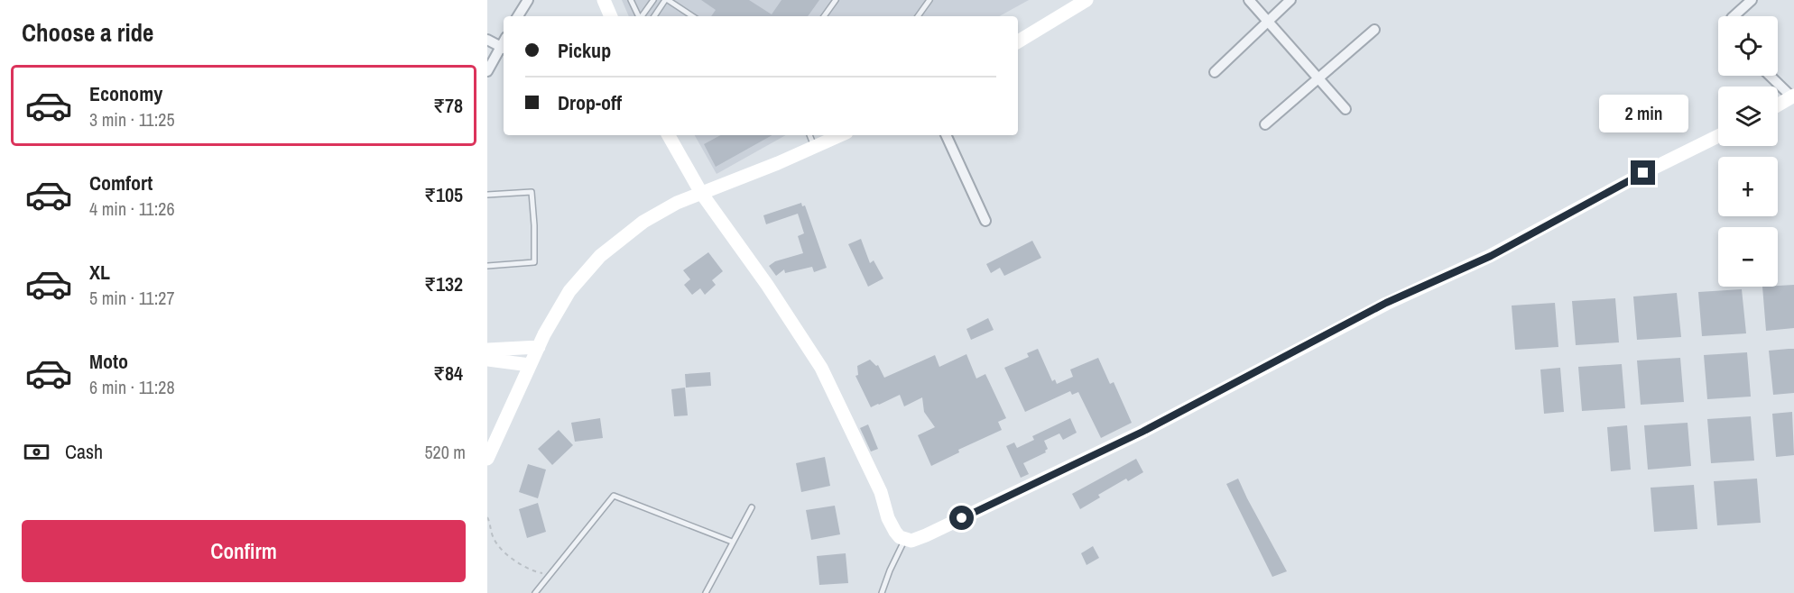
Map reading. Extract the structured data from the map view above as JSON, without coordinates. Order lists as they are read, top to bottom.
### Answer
{
  "page": {
    "heading": "Choose a ride",
    "map_buttons": ["+", "−"],
    "banner": ["Pickup", "Drop-off"],
    "list": [
      {
        "name": "Economy",
        "note": "3 min · 11:25",
        "value": "₹78"
      },
      {
        "name": "Comfort",
        "note": "4 min · 11:26",
        "value": "₹105"
      },
      {
        "name": "XL",
        "note": "5 min · 11:27",
        "value": "₹132"
      },
      {
        "name": "Moto",
        "note": "6 min · 11:28",
        "value": "₹84"
      }
    ],
    "bubble": "2 min",
    "pay": ["Cash", "520 m"],
    "buttons": "Confirm"
  }
}
